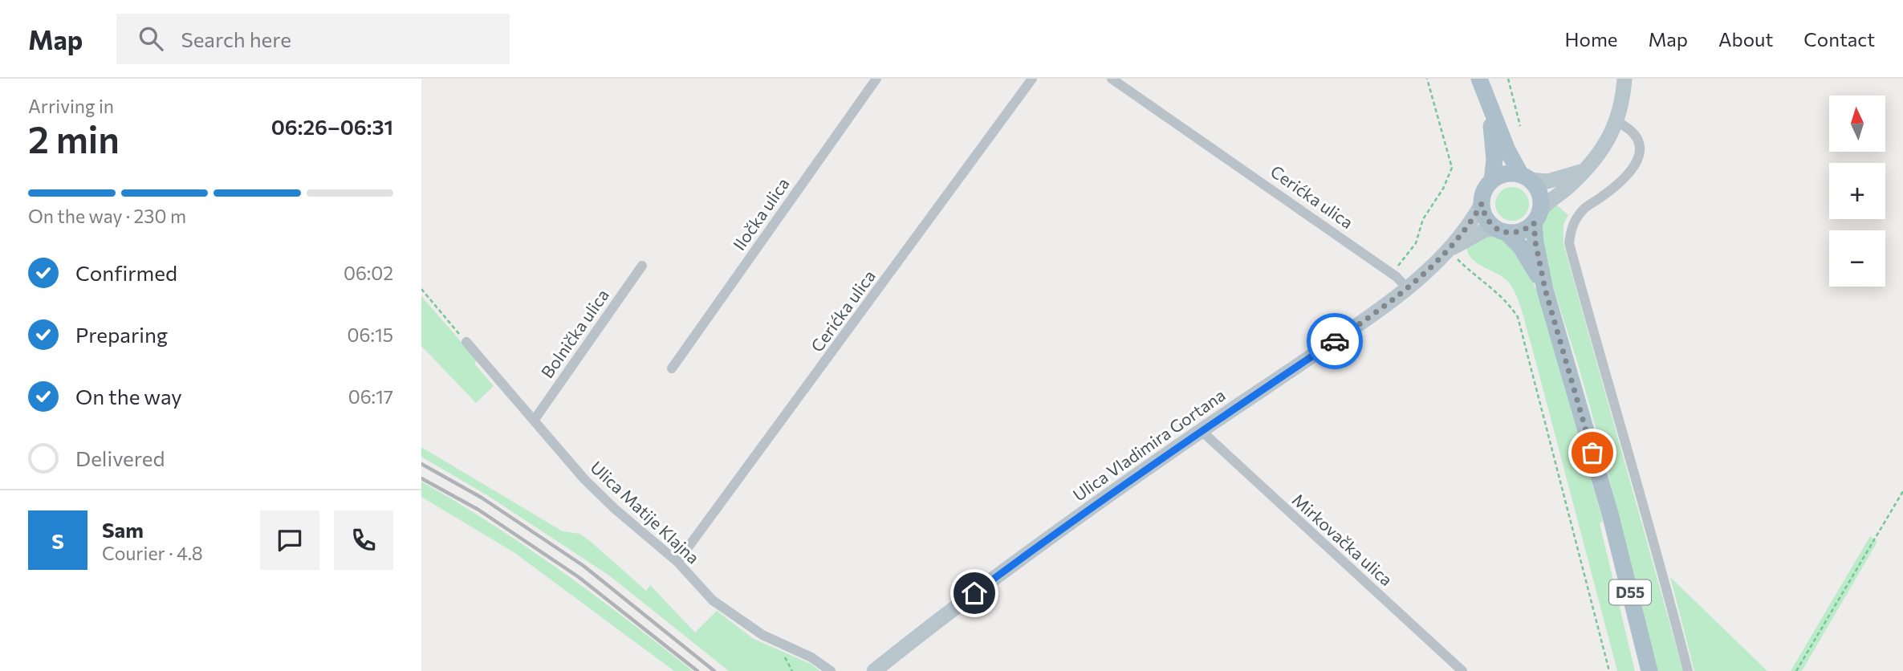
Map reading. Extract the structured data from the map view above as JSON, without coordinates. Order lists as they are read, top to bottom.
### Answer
{
  "streets": {
    "main road": ["Ulica Vladimira Gortana", "D55"],
    "street": [
      "Cerićka ulica",
      "Iločka ulica",
      "Bolnička ulica",
      "Ulica Matije Klajna",
      "Mirkovačka ulica"
    ]
  },
  "crossings": [
    ["Cerićka ulica", "Ulica Vladimira Gortana"],
    ["Cerićka ulica", "Ulica Matije Klajna"],
    ["Bolnička ulica", "Ulica Matije Klajna"],
    ["Ulica Vladimira Gortana", "Mirkovačka ulica"],
    ["Ulica Vladimira Gortana", "D55"]
  ],
  "north": "top",
  "page": {
    "header": "Map",
    "search": "Search here",
    "nav": [
      "Home",
      "Map",
      "About",
      "Contact"
    ],
    "heading": ["2 min", "Arriving in", "06:26–06:31"],
    "panel": ["Sam", "Courier · 4.8"],
    "map_buttons": ["+", "−"],
    "bar": "On the way · 230 m",
    "list": [
      ["Confirmed", "06:02"],
      ["Preparing", "06:15"],
      ["On the way", "06:17"],
      "Delivered"
    ],
    "round": "S"
  }
}
